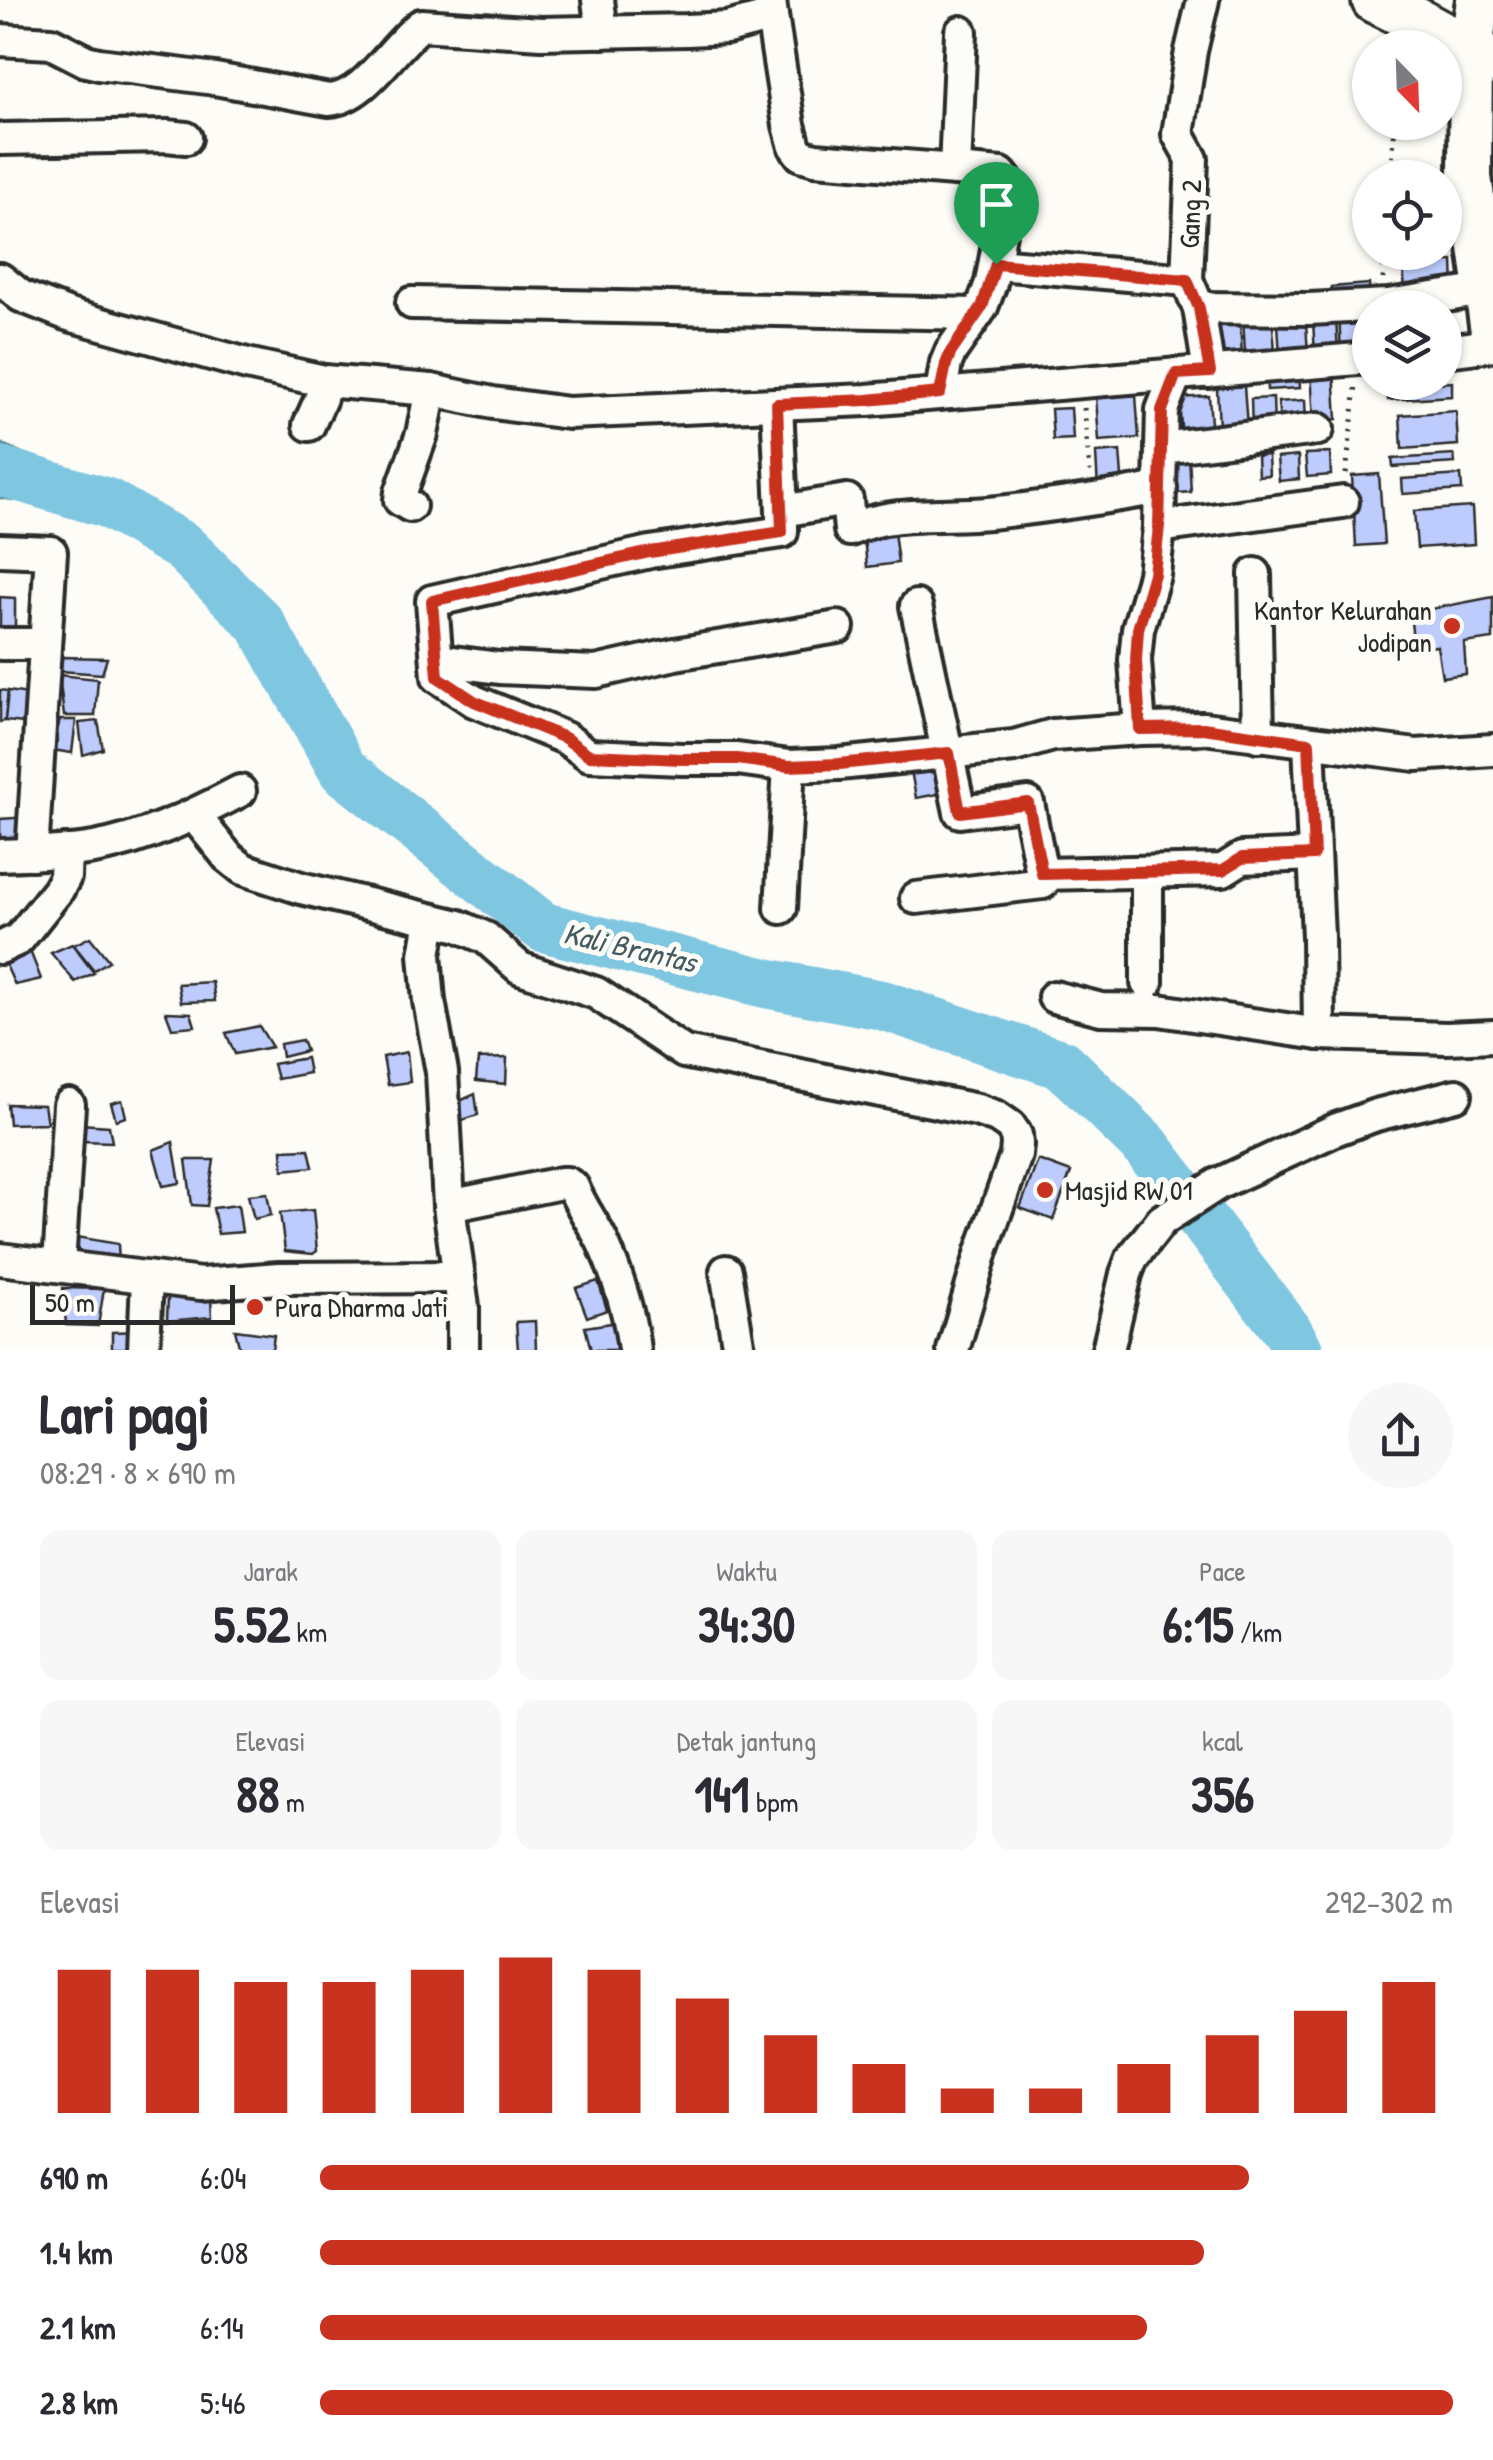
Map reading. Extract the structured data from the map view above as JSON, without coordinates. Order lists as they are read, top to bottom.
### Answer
{
  "streets": {
    "street": ["Gang 2"]
  },
  "water": ["Kali Brantas"],
  "places": ["Kantor Kelurahan Jodipan", "Masjid RW 01", "Pura Dharma Jati"],
  "scale_bar": "50 m",
  "north": "bottom right",
  "page": {
    "scale": "50 m",
    "heading": ["Lari pagi", "08:29 · 8 × 690 m"],
    "stats": [
      ["Jarak", "5.52 km"],
      ["Waktu", "34:30"],
      ["Pace", "6:15 /km"],
      ["Elevasi", "88 m"],
      ["Detak jantung", "141 bpm"],
      ["kcal", "356"]
    ],
    "chart": ["Elevasi", "292–302 m"],
    "list": [
      {
        "name": "690 m",
        "note": "6:04"
      },
      {
        "name": "1.4 km",
        "note": "6:08"
      },
      {
        "name": "2.1 km",
        "note": "6:14"
      },
      {
        "name": "2.8 km",
        "note": "5:46"
      }
    ]
  }
}
